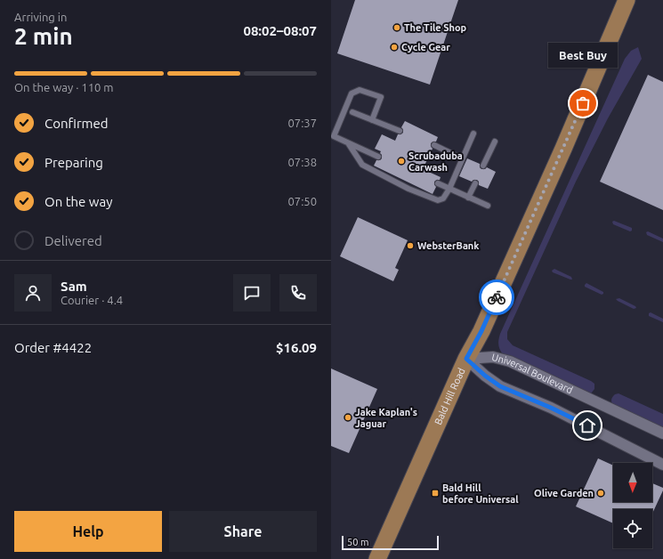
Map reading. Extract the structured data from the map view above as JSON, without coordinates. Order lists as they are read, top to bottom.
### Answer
{
  "streets": {
    "main road": ["Bald Hill Road"],
    "street": ["Universal Boulevard"]
  },
  "crossings": [
    ["Universal Boulevard", "Bald Hill Road"]
  ],
  "places": {
    "other": [
      "The Tile Shop",
      "Cycle Gear",
      "Best Buy",
      "Scrubaduba Carwash",
      "WebsterBank",
      "Jake Kaplan's Jaguar",
      "Olive Garden"
    ],
    "transit": ["Bald Hill before Universal"]
  },
  "scale_bar": "50 m",
  "north": "bottom",
  "page": {
    "heading": ["2 min", "Arriving in", "08:02–08:07"],
    "panel": [
      "Sam",
      "Courier · 4.4",
      "Order #4422",
      "$16.09"
    ],
    "bubble": "Best Buy",
    "bar": "On the way · 110 m",
    "list": [
      ["Confirmed", "07:37"],
      ["Preparing", "07:38"],
      ["On the way", "07:50"],
      "Delivered"
    ],
    "buttons": ["Help", "Share"],
    "scale": "50 m"
  }
}
